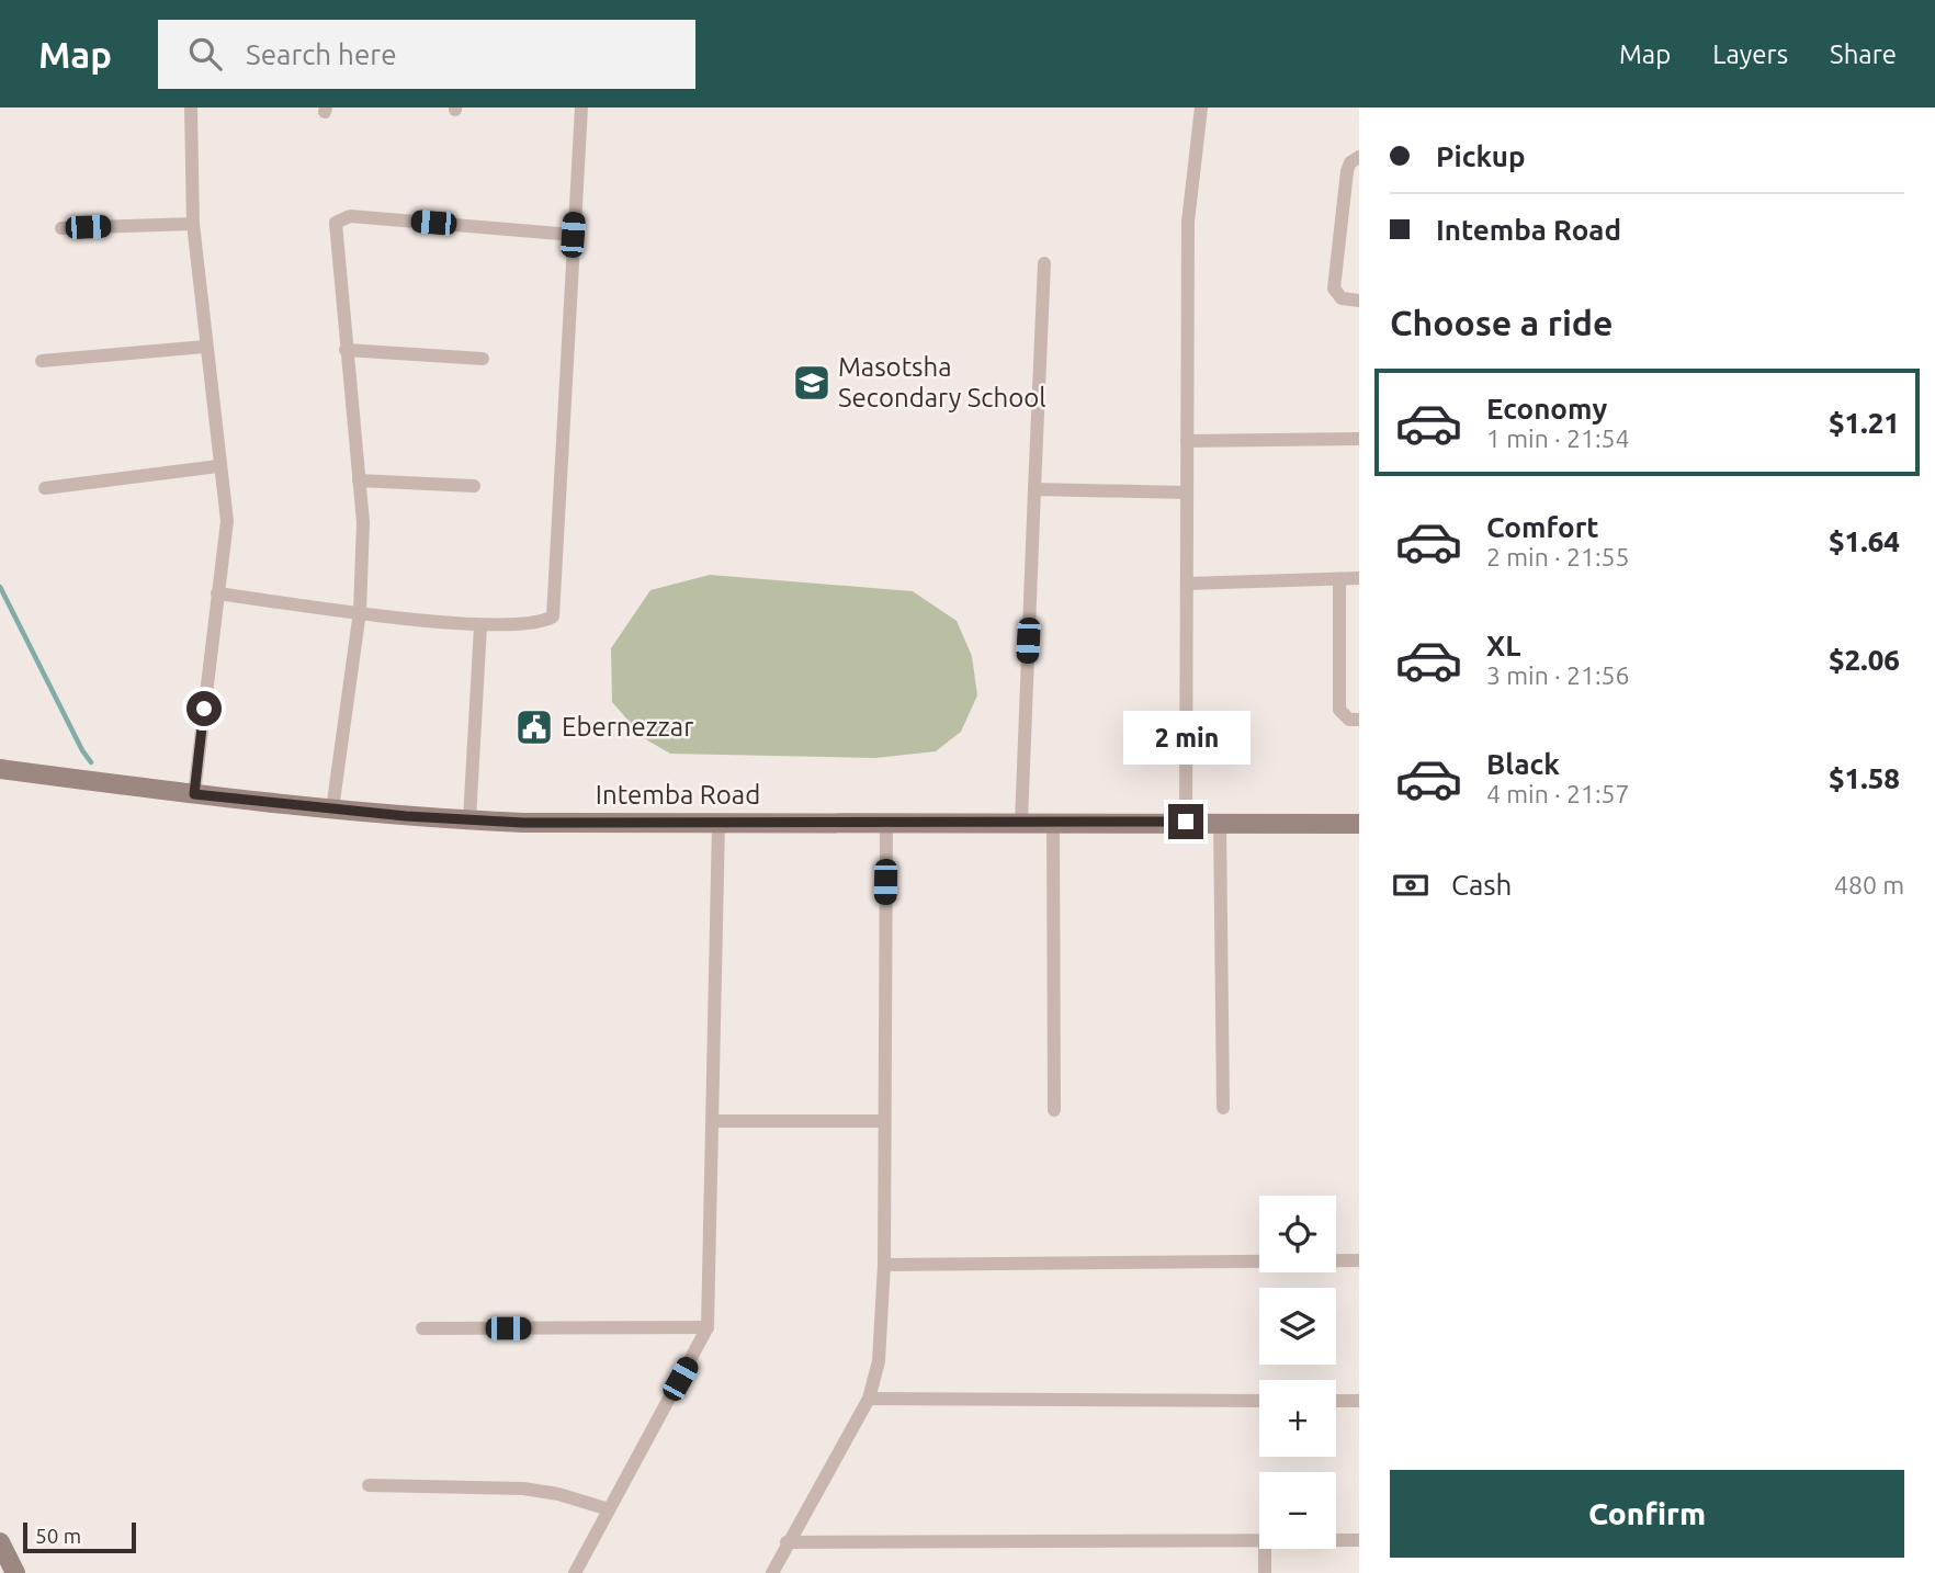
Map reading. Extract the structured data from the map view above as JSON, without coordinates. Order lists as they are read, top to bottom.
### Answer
{
  "streets": {
    "street": ["Intemba Road"]
  },
  "places": {
    "school or university": ["Masotsha Secondary School"],
    "public building": ["Ebernezzar"]
  },
  "scale_bar": "50 m",
  "page": {
    "header": "Map",
    "search": "Search here",
    "nav": ["Map", "Layers", "Share"],
    "banner": ["Pickup", "Intemba Road"],
    "heading": "Choose a ride",
    "list": [
      {
        "name": "Economy",
        "note": "1 min · 21:54",
        "value": "$1.21"
      },
      {
        "name": "Comfort",
        "note": "2 min · 21:55",
        "value": "$1.64"
      },
      {
        "name": "XL",
        "note": "3 min · 21:56",
        "value": "$2.06"
      },
      {
        "name": "Black",
        "note": "4 min · 21:57",
        "value": "$1.58"
      }
    ],
    "bubble": "2 min",
    "pay": ["Cash", "480 m"],
    "map_buttons": ["+", "−"],
    "buttons": "Confirm",
    "scale": "50 m"
  }
}
